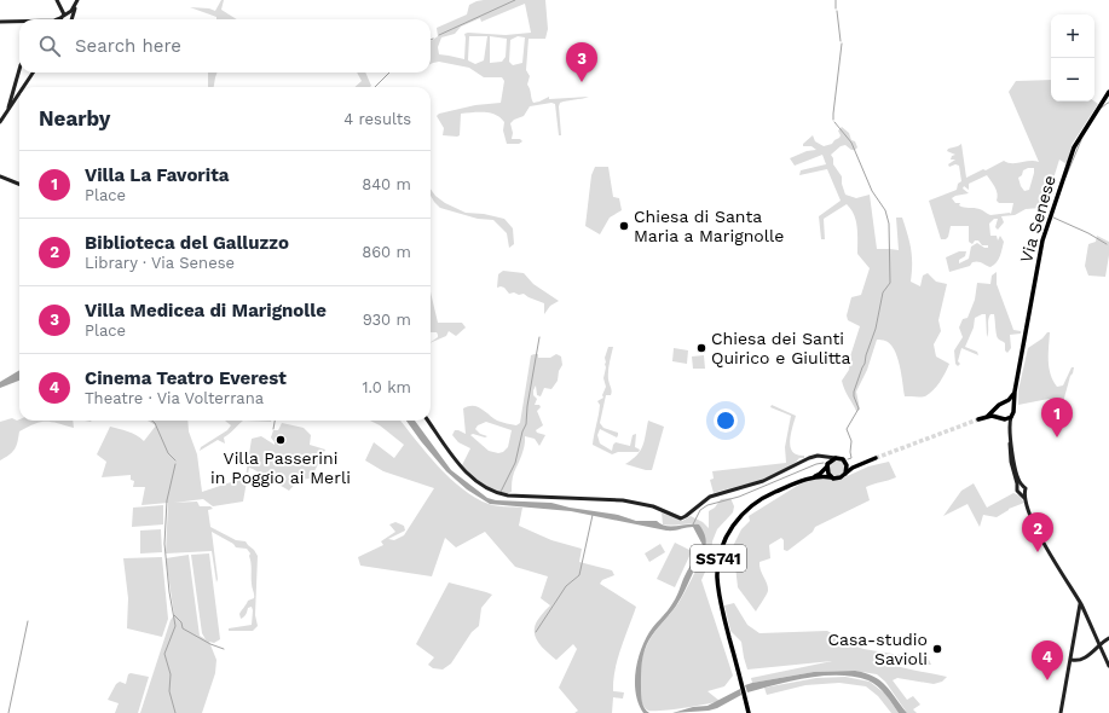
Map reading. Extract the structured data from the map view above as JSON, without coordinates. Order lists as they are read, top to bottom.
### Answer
{
  "streets": {
    "main road": ["Via Senese", "SS741"]
  },
  "places": [
    "Chiesa di Santa Maria a Marignolle",
    "Chiesa dei Santi Quirico e Giulitta",
    "Villa Passerini in Poggio ai Merli",
    "Casa-studio Savioli"
  ],
  "page": {
    "map_buttons": ["+", "−"],
    "search": "Search here",
    "pins": [
      "3",
      "1",
      "2",
      "4"
    ],
    "heading": ["Nearby", "4 results"],
    "list": [
      {
        "mark": "1",
        "name": "Villa La Favorita",
        "note": "Place",
        "value": "840 m"
      },
      {
        "mark": "2",
        "name": "Biblioteca del Galluzzo",
        "note": "Library · Via Senese",
        "value": "860 m"
      },
      {
        "mark": "3",
        "name": "Villa Medicea di Marignolle",
        "note": "Place",
        "value": "930 m"
      },
      {
        "mark": "4",
        "name": "Cinema Teatro Everest",
        "note": "Theatre · Via Volterrana",
        "value": "1.0 km"
      }
    ]
  }
}
